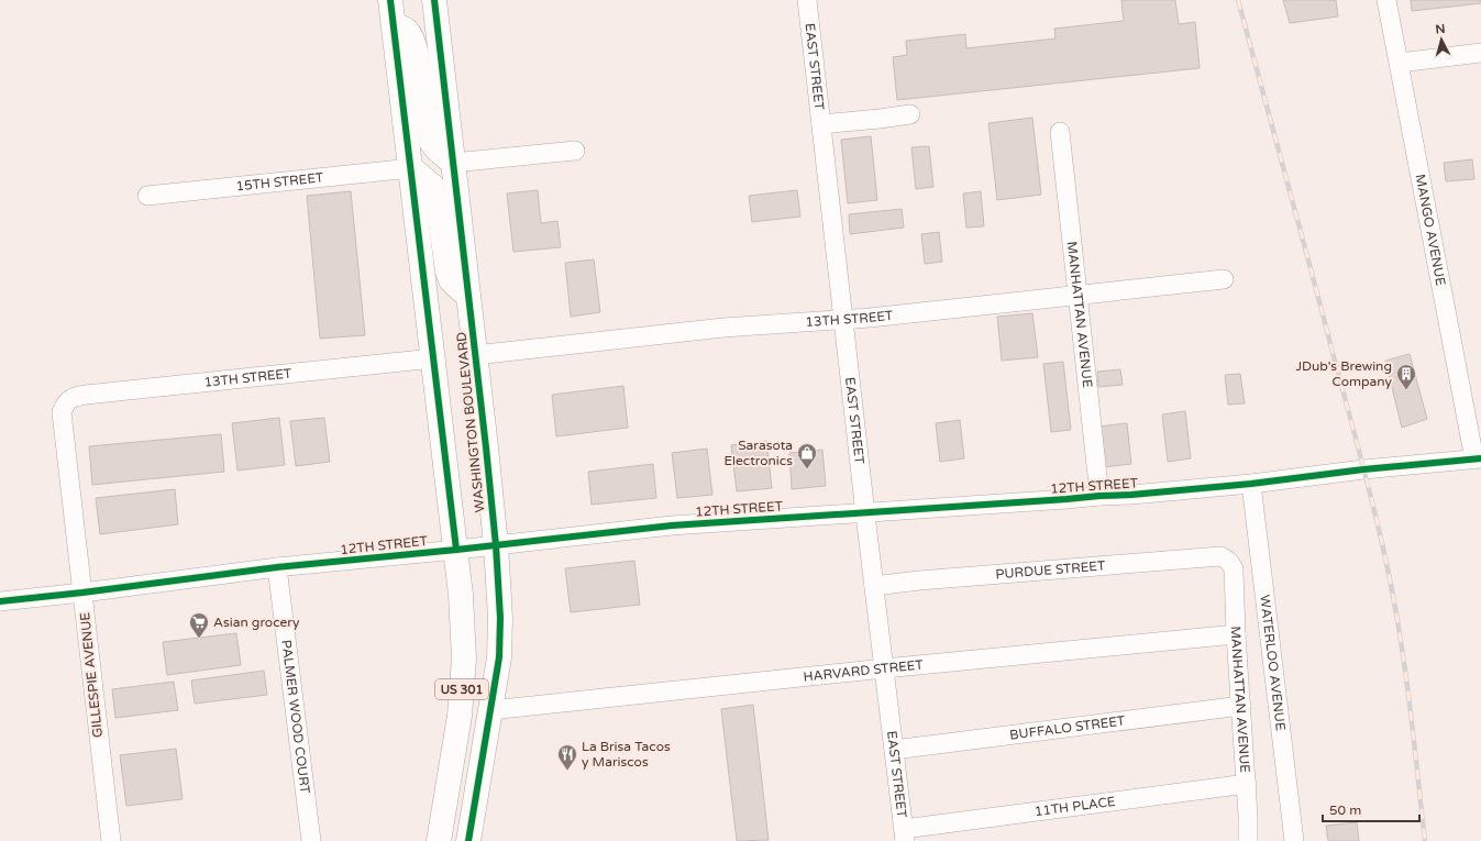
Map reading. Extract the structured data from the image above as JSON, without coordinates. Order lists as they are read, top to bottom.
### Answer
{
  "streets": {
    "main road": ["WASHINGTON BOULEVARD", "US 301"],
    "street": [
      "EAST STREET",
      "15TH STREET",
      "MANGO AVENUE",
      "MANHATTAN AVENUE",
      "13TH STREET",
      "12TH STREET",
      "PURDUE STREET",
      "WATERLOO AVENUE",
      "HARVARD STREET",
      "GILLESPIE AVENUE",
      "PALMER WOOD COURT",
      "BUFFALO STREET",
      "11TH PLACE"
    ]
  },
  "crossings": [
    ["EAST STREET", "13TH STREET"],
    ["EAST STREET", "12TH STREET"],
    ["EAST STREET", "PURDUE STREET"],
    ["EAST STREET", "HARVARD STREET"],
    ["EAST STREET", "BUFFALO STREET"],
    ["EAST STREET", "11TH PLACE"],
    ["15TH STREET", "US 301"],
    ["MANGO AVENUE", "12TH STREET"],
    ["MANHATTAN AVENUE", "13TH STREET"],
    ["MANHATTAN AVENUE", "12TH STREET"],
    ["MANHATTAN AVENUE", "PURDUE STREET"],
    ["MANHATTAN AVENUE", "HARVARD STREET"],
    ["MANHATTAN AVENUE", "BUFFALO STREET"],
    ["MANHATTAN AVENUE", "11TH PLACE"],
    ["13TH STREET", "WASHINGTON BOULEVARD"],
    ["13TH STREET", "GILLESPIE AVENUE"],
    ["13TH STREET", "US 301"],
    ["WASHINGTON BOULEVARD", "12TH STREET"],
    ["WASHINGTON BOULEVARD", "HARVARD STREET"],
    ["12TH STREET", "WATERLOO AVENUE"],
    ["12TH STREET", "GILLESPIE AVENUE"],
    ["12TH STREET", "US 301"],
    ["12TH STREET", "PALMER WOOD COURT"]
  ],
  "places": {
    "building": ["JDub's Brewing Company"],
    "shop": ["Sarasota Electronics"],
    "supermarket": ["Asian grocery"],
    "restaurant": ["La Brisa Tacos y Mariscos"]
  },
  "scale_bar": "50 m",
  "north": "top"
}
